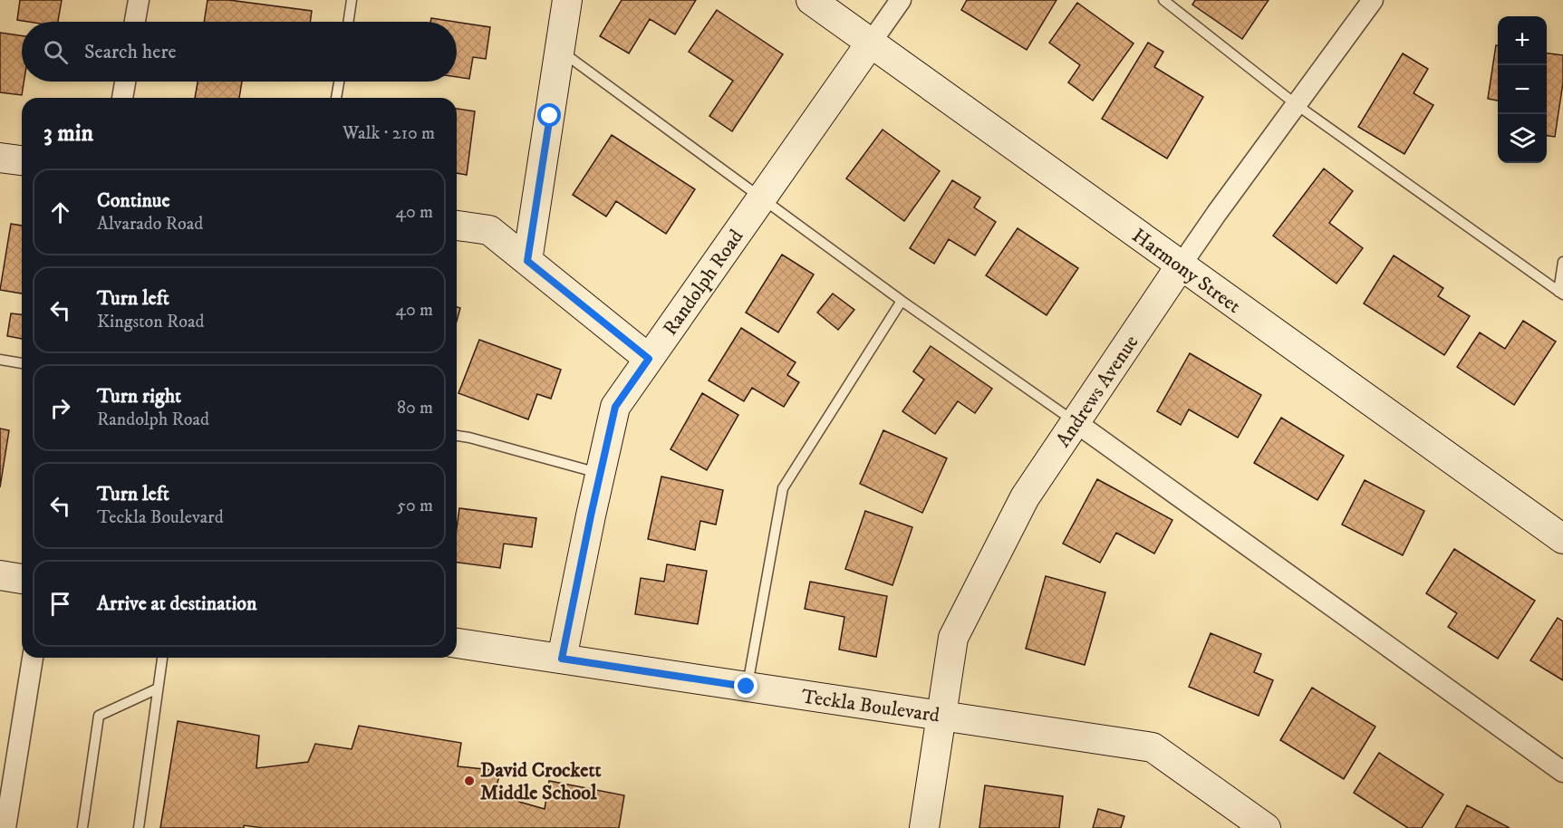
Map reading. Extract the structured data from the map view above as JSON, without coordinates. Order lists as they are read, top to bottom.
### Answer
{
  "streets": {
    "street": [
      "Harmony Street",
      "Randolph Road",
      "Andrews Avenue",
      "Teckla Boulevard"
    ]
  },
  "crossings": [
    ["Harmony Street", "Randolph Road"],
    ["Harmony Street", "Andrews Avenue"],
    ["Randolph Road", "Teckla Boulevard"],
    ["Andrews Avenue", "Teckla Boulevard"]
  ],
  "places": ["David Crockett Middle School"],
  "page": {
    "map_buttons": ["+", "−"],
    "search": "Search here",
    "heading": ["3 min", "Walk · 210 m"],
    "list": [
      ["Continue", "Alvarado Road", "40 m"],
      ["Turn left", "Kingston Road", "40 m"],
      ["Turn right", "Randolph Road", "80 m"],
      ["Turn left", "Teckla Boulevard", "50 m"],
      "Arrive at destination"
    ]
  }
}
